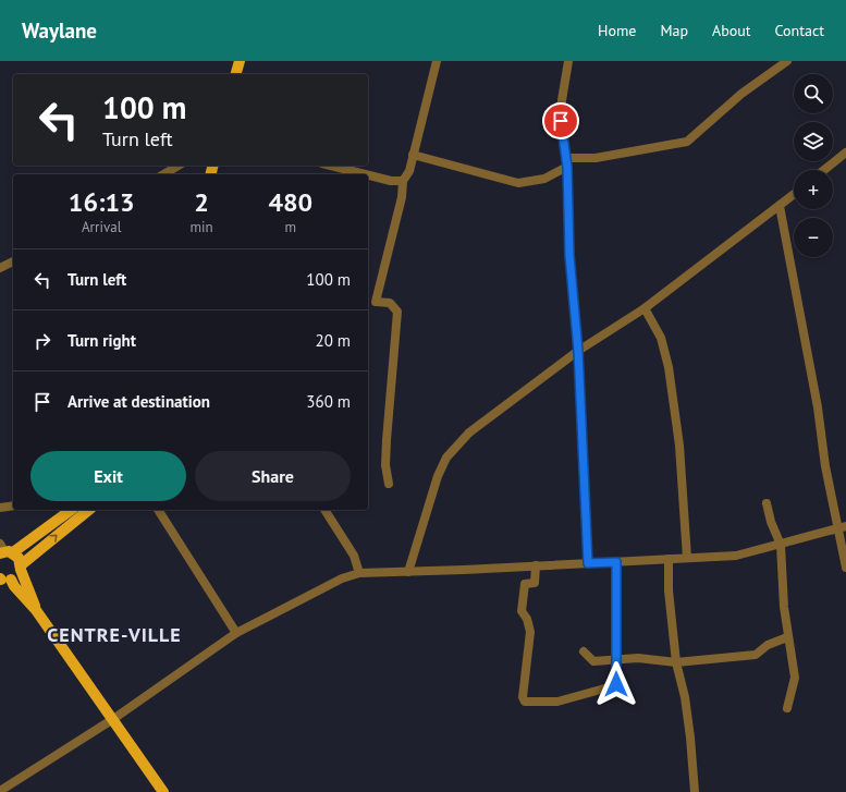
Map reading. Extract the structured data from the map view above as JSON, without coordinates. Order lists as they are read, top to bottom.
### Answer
{
  "districts": ["CENTRE-VILLE"],
  "page": {
    "header": "Waylane",
    "nav": [
      "Home",
      "Map",
      "About",
      "Contact"
    ],
    "map_buttons": ["+", "−"],
    "turn": ["100 m", "Turn left"],
    "eta": [
      "16:13",
      "Arrival",
      "2",
      "min",
      "480",
      "m"
    ],
    "list": [
      {
        "name": "Turn left",
        "value": "100 m"
      },
      {
        "name": "Turn right",
        "value": "20 m"
      },
      {
        "name": "Arrive at destination",
        "value": "360 m"
      }
    ],
    "buttons": ["Exit", "Share"]
  }
}
